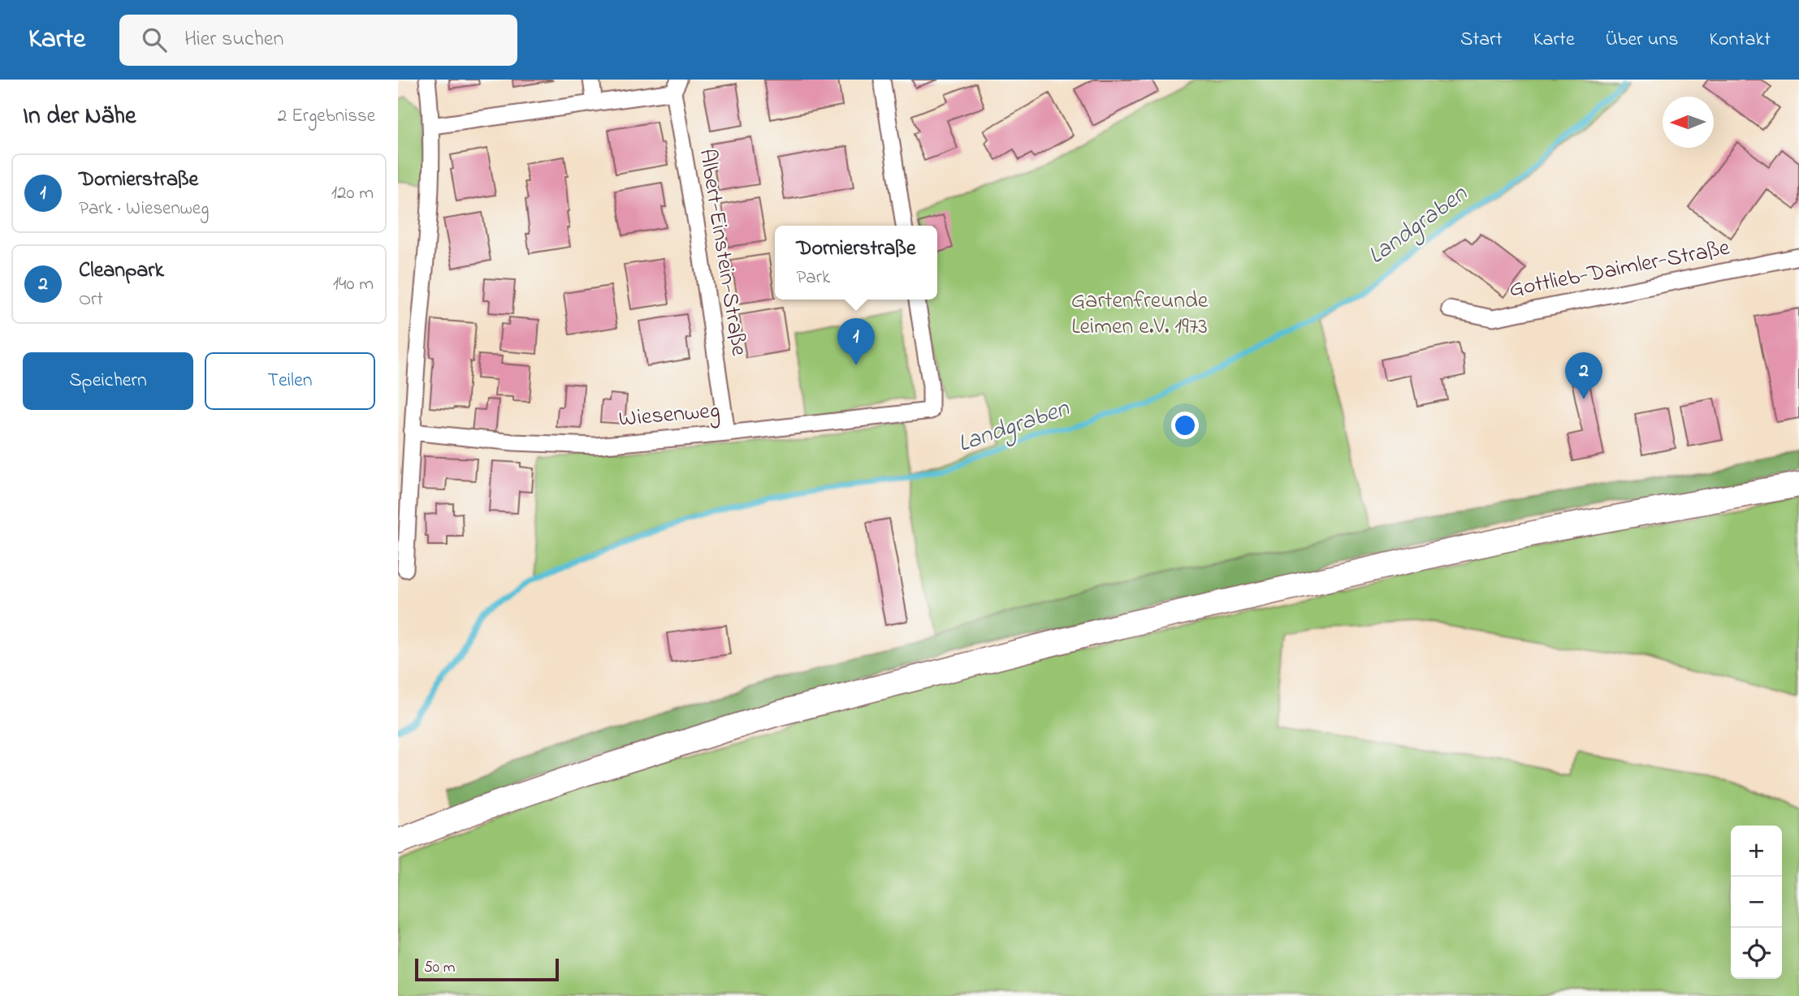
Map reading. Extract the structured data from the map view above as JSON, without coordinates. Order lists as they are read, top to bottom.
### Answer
{
  "streets": {
    "street": ["Albert-Einstein-Straße", "Gottlieb-Daimler-Straße", "Wiesenweg"]
  },
  "crossings": [
    ["Albert-Einstein-Straße", "Wiesenweg"]
  ],
  "water": ["Landgraben"],
  "parks": ["Gartenfreunde Leimen e.V. 1973"],
  "scale_bar": "50 m",
  "north": "left",
  "page": {
    "header": "Karte",
    "search": "Hier suchen",
    "nav": [
      "Start",
      "Karte",
      "Über uns",
      "Kontakt"
    ],
    "heading": ["In der Nähe", "2 Ergebnisse"],
    "list": [
      {
        "mark": "1",
        "name": "Dornierstraße",
        "note": "Park · Wiesenweg",
        "value": "120 m"
      },
      {
        "mark": "2",
        "name": "Cleanpark",
        "note": "Ort",
        "value": "140 m"
      }
    ],
    "popup": ["Dornierstraße", "Park"],
    "pins": ["1", "2"],
    "buttons": ["Speichern", "Teilen"],
    "map_buttons": ["+", "−"],
    "scale": "50 m"
  }
}
